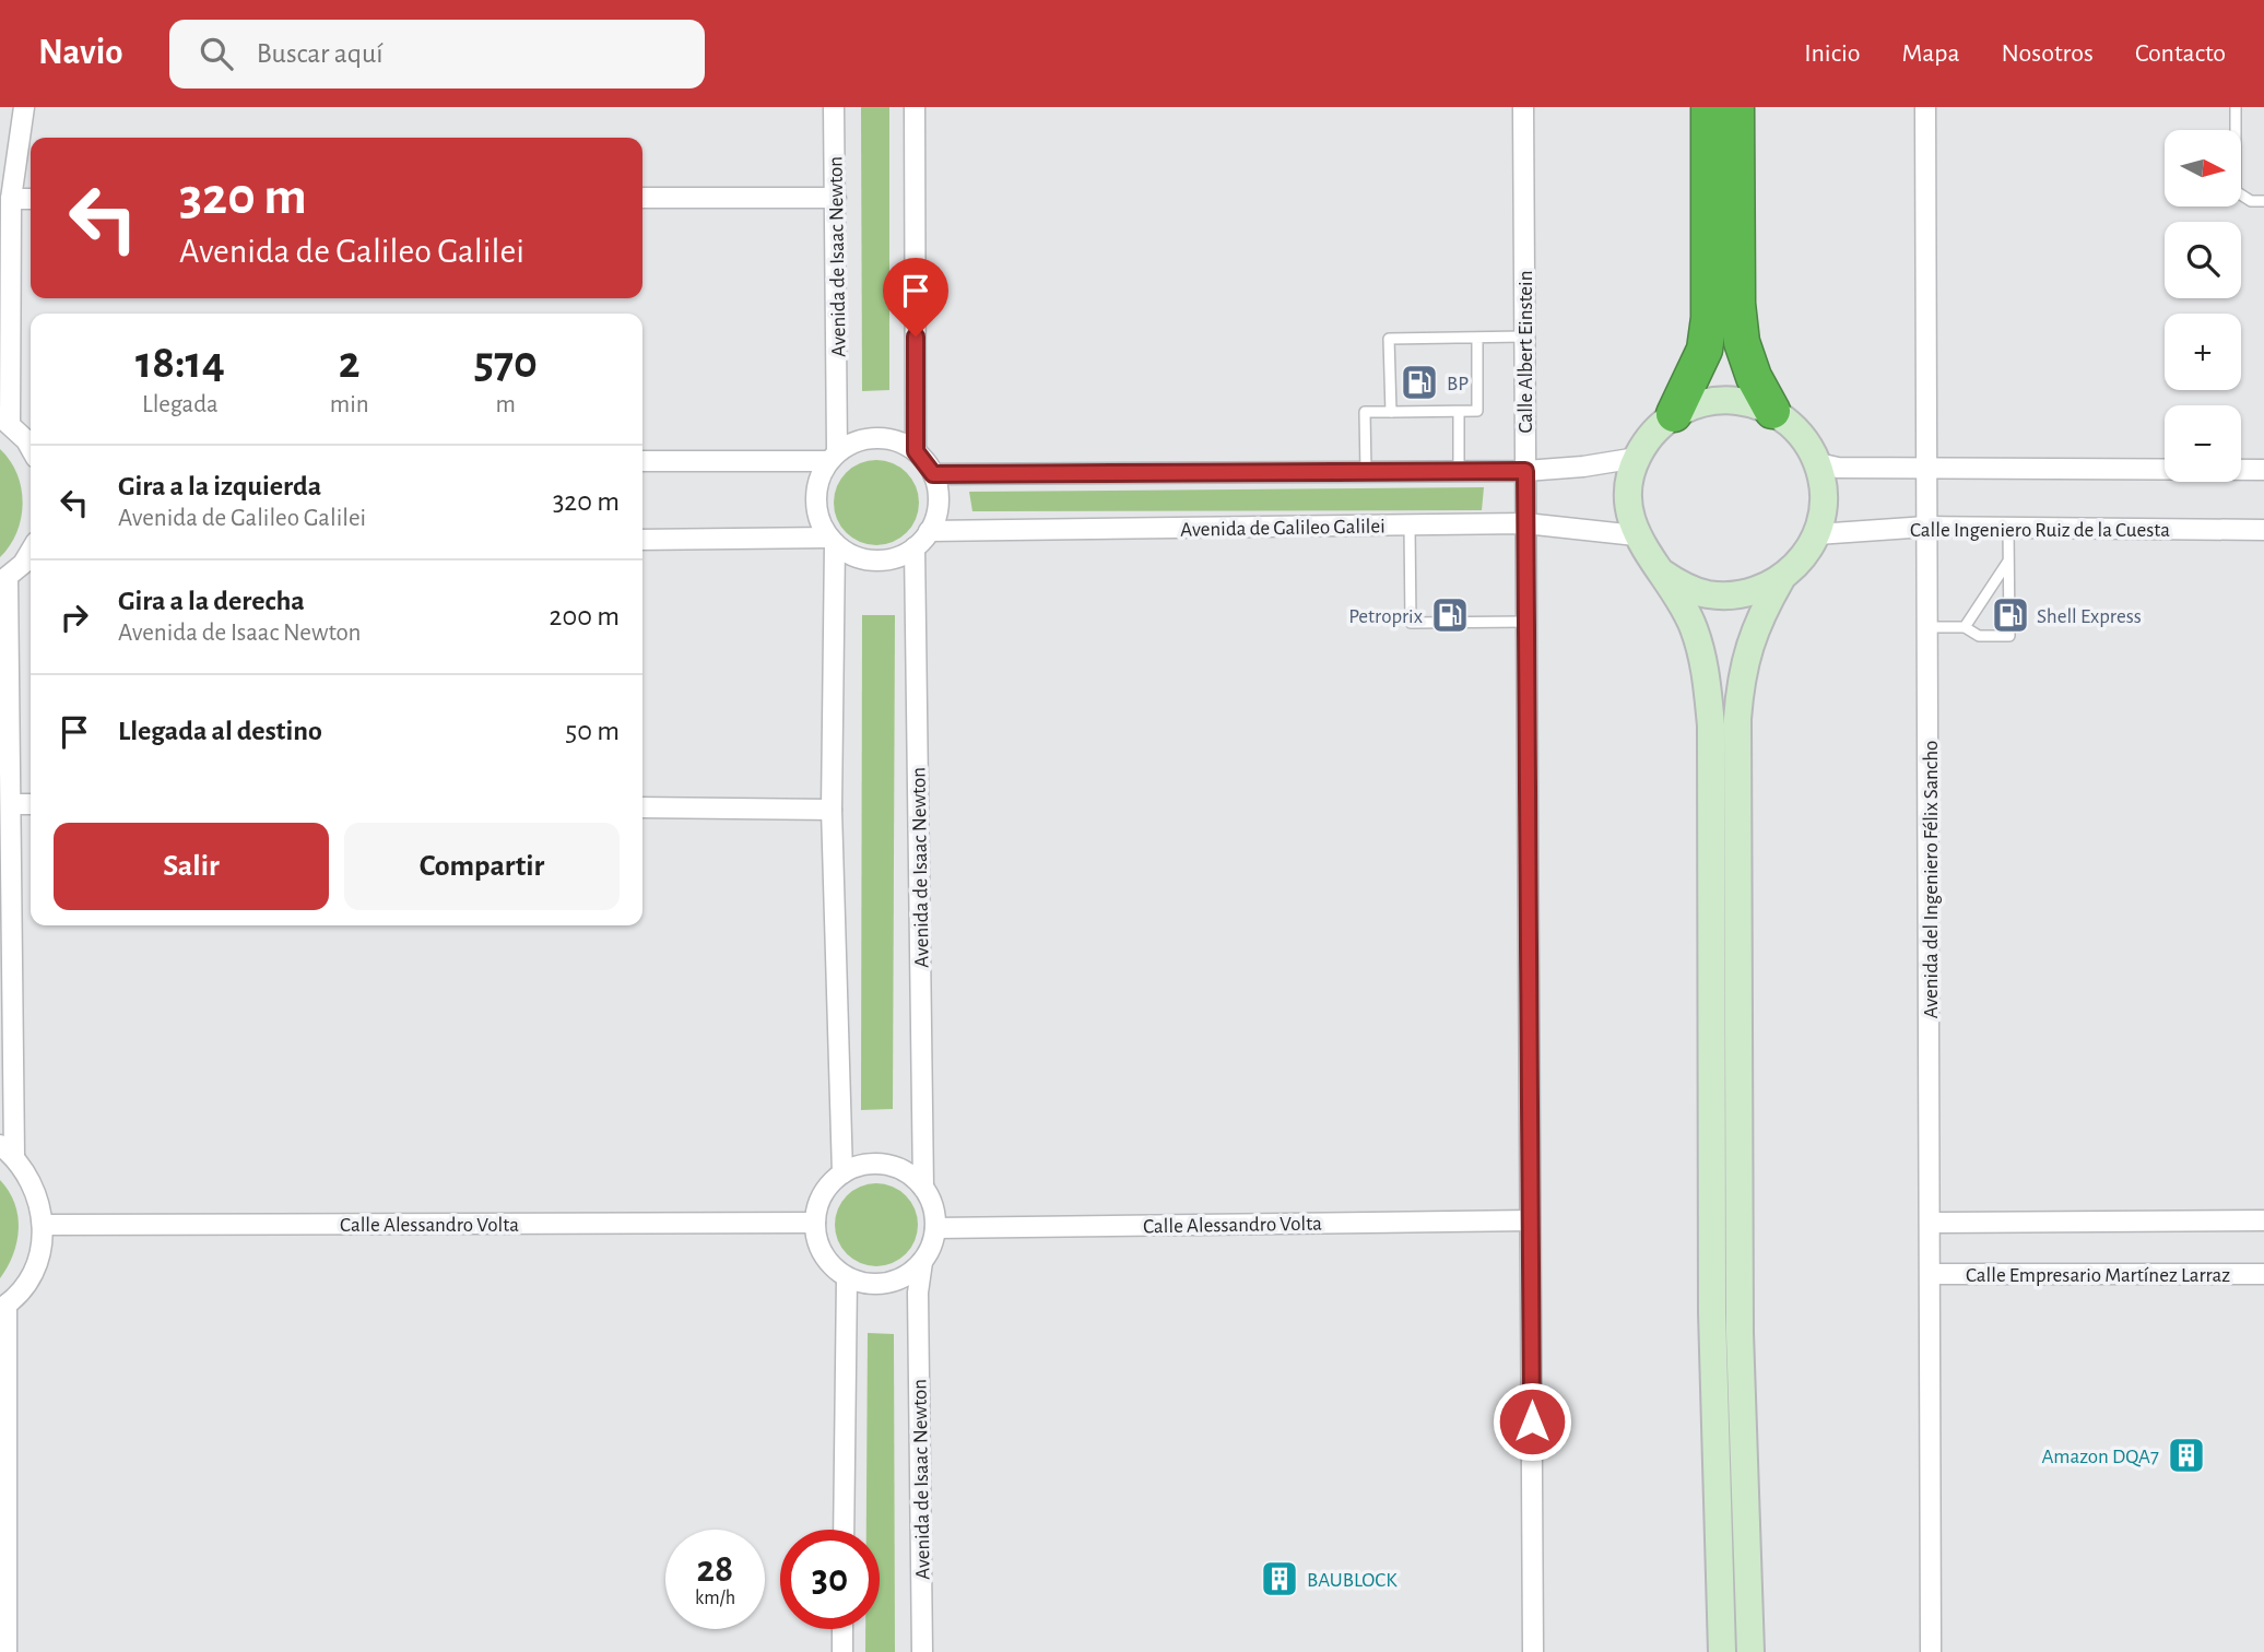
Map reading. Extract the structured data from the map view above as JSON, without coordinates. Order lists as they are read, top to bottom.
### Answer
{
  "streets": {
    "street": [
      "Avenida de Isaac Newton",
      "Calle Albert Einstein",
      "Avenida de Galileo Galilei",
      "Calle Ingeniero Ruiz de la Cuesta",
      "Avenida del Ingeniero Félix Sancho",
      "Calle Alessandro Volta",
      "Calle Empresario Martínez Larraz"
    ]
  },
  "crossings": [
    ["Avenida de Isaac Newton", "Avenida de Galileo Galilei"],
    ["Avenida de Isaac Newton", "Calle Alessandro Volta"],
    ["Calle Albert Einstein", "Avenida de Galileo Galilei"],
    ["Calle Albert Einstein", "Calle Alessandro Volta"],
    ["Avenida de Galileo Galilei", "Calle Ingeniero Ruiz de la Cuesta"],
    ["Calle Ingeniero Ruiz de la Cuesta", "Avenida del Ingeniero Félix Sancho"],
    ["Avenida del Ingeniero Félix Sancho", "Calle Empresario Martínez Larraz"]
  ],
  "places": {
    "fuel station": ["BP", "Petroprix", "Shell Express"],
    "building": ["Amazon DQA7", "BAUBLOCK"]
  },
  "north": "right",
  "page": {
    "header": "Navio",
    "search": "Buscar aquí",
    "nav": [
      "Inicio",
      "Mapa",
      "Nosotros",
      "Contacto"
    ],
    "map_buttons": ["+", "−"],
    "turn": ["320 m", "Avenida de Galileo Galilei"],
    "eta": [
      "18:14",
      "Llegada",
      "2",
      "min",
      "570",
      "m"
    ],
    "list": [
      {
        "name": "Gira a la izquierda",
        "note": "Avenida de Galileo Galilei",
        "value": "320 m"
      },
      {
        "name": "Gira a la derecha",
        "note": "Avenida de Isaac Newton",
        "value": "200 m"
      },
      {
        "name": "Llegada al destino",
        "value": "50 m"
      }
    ],
    "buttons": ["Salir", "Compartir"],
    "speed": "28 km/h",
    "limit": "30"
  }
}
